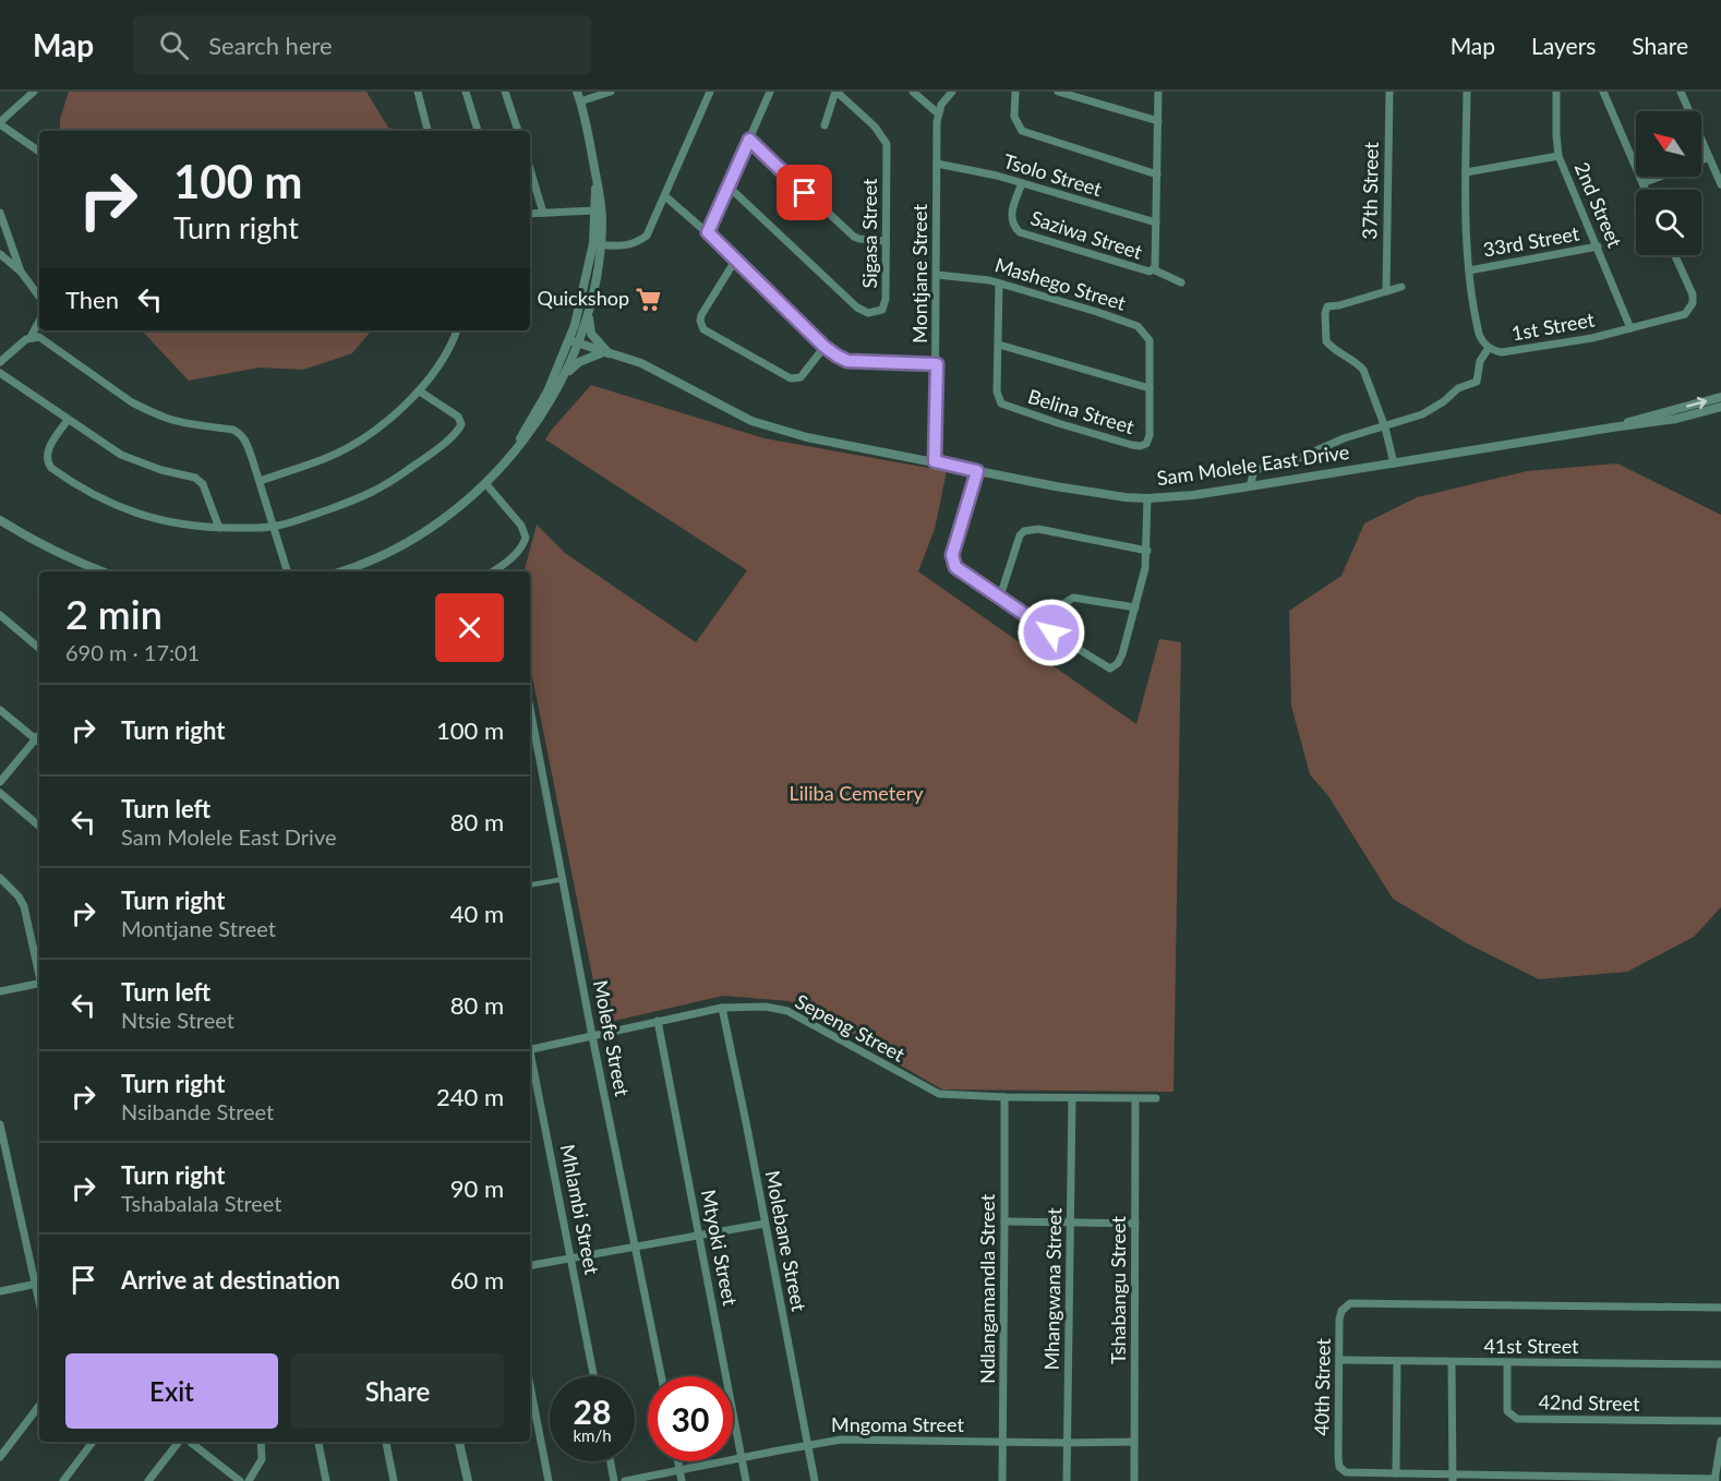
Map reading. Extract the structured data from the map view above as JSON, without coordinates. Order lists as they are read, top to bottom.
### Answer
{
  "streets": {
    "street": [
      "Tsolo Street",
      "37th Street",
      "2nd Street",
      "Sigasa Street",
      "Saziwa Street",
      "33rd Street",
      "Montjane Street",
      "Mashego Street",
      "1st Street",
      "Belina Street",
      "Sam Molele East Drive",
      "Sepeng Street",
      "Molefe Street",
      "Mhlambi Street",
      "Molebane Street",
      "Mtyoki Street",
      "Ndlangamandla Street",
      "Mhangwana Street",
      "Tshabangu Street",
      "41st Street",
      "40th Street",
      "42nd Street",
      "Mngoma Street"
    ]
  },
  "crossings": [
    ["Tsolo Street", "Saziwa Street"],
    ["Tsolo Street", "Montjane Street"],
    ["2nd Street", "33rd Street"],
    ["2nd Street", "1st Street"],
    ["33rd Street", "1st Street"],
    ["Montjane Street", "Mashego Street"],
    ["Montjane Street", "Sam Molele East Drive"],
    ["Mashego Street", "Belina Street"],
    ["Sepeng Street", "Molefe Street"],
    ["Sepeng Street", "Molebane Street"],
    ["Sepeng Street", "Mtyoki Street"],
    ["Sepeng Street", "Ndlangamandla Street"],
    ["Sepeng Street", "Mhangwana Street"],
    ["Sepeng Street", "Tshabangu Street"],
    ["Molebane Street", "Mngoma Street"],
    ["Mtyoki Street", "Mngoma Street"],
    ["Ndlangamandla Street", "Mngoma Street"],
    ["Mhangwana Street", "Mngoma Street"],
    ["Tshabangu Street", "Mngoma Street"],
    ["41st Street", "40th Street"],
    ["41st Street", "42nd Street"]
  ],
  "parks": ["Liliba Cemetery"],
  "places": {
    "supermarket": ["Quickshop"]
  },
  "north": "top left",
  "page": {
    "header": "Map",
    "search": "Search here",
    "nav": ["Map", "Layers", "Share"],
    "turn": ["100 m", "Turn right"],
    "then": "Then",
    "heading": ["2 min", "690 m · 17:01"],
    "list": [
      {
        "name": "Turn right",
        "value": "100 m"
      },
      {
        "name": "Turn left",
        "note": "Sam Molele East Drive",
        "value": "80 m"
      },
      {
        "name": "Turn right",
        "note": "Montjane Street",
        "value": "40 m"
      },
      {
        "name": "Turn left",
        "note": "Ntsie Street",
        "value": "80 m"
      },
      {
        "name": "Turn right",
        "note": "Nsibande Street",
        "value": "240 m"
      },
      {
        "name": "Turn right",
        "note": "Tshabalala Street",
        "value": "90 m"
      },
      {
        "name": "Arrive at destination",
        "value": "60 m"
      }
    ],
    "buttons": ["Exit", "Share"],
    "speed": "28 km/h",
    "limit": "30"
  }
}
